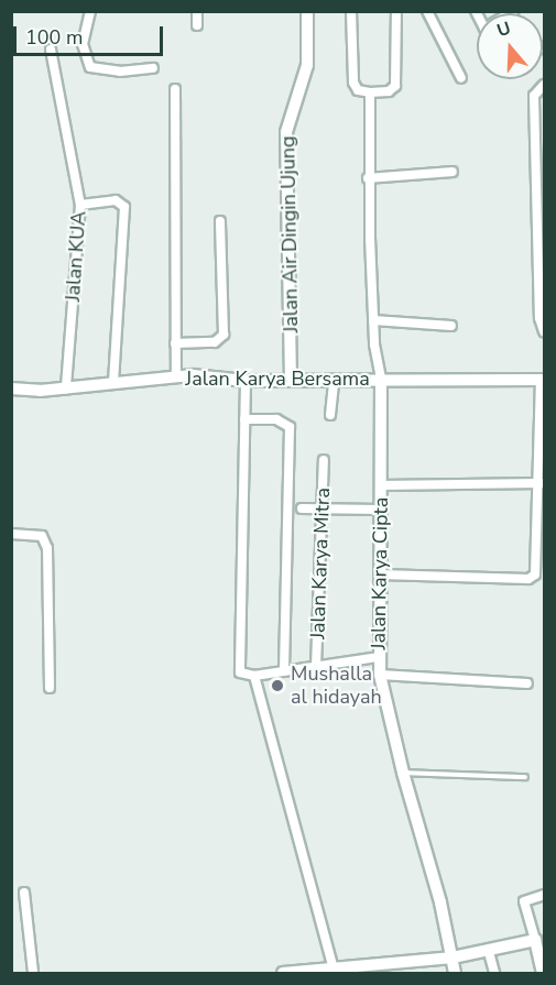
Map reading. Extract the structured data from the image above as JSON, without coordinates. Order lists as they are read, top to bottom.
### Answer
{
  "streets": {
    "street": [
      "Jalan Air Dingin Ujung",
      "Jalan KUA",
      "Jalan Karya Bersama",
      "Jalan Karya Mitra",
      "Jalan Karya Cipta"
    ]
  },
  "crossings": [
    ["Jalan Air Dingin Ujung", "Jalan Karya Bersama"],
    ["Jalan KUA", "Jalan Karya Bersama"],
    ["Jalan Karya Bersama", "Jalan Karya Cipta"]
  ],
  "places": ["Mushalla al hidayah"],
  "scale_bar": "100 m",
  "north": "top"
}
